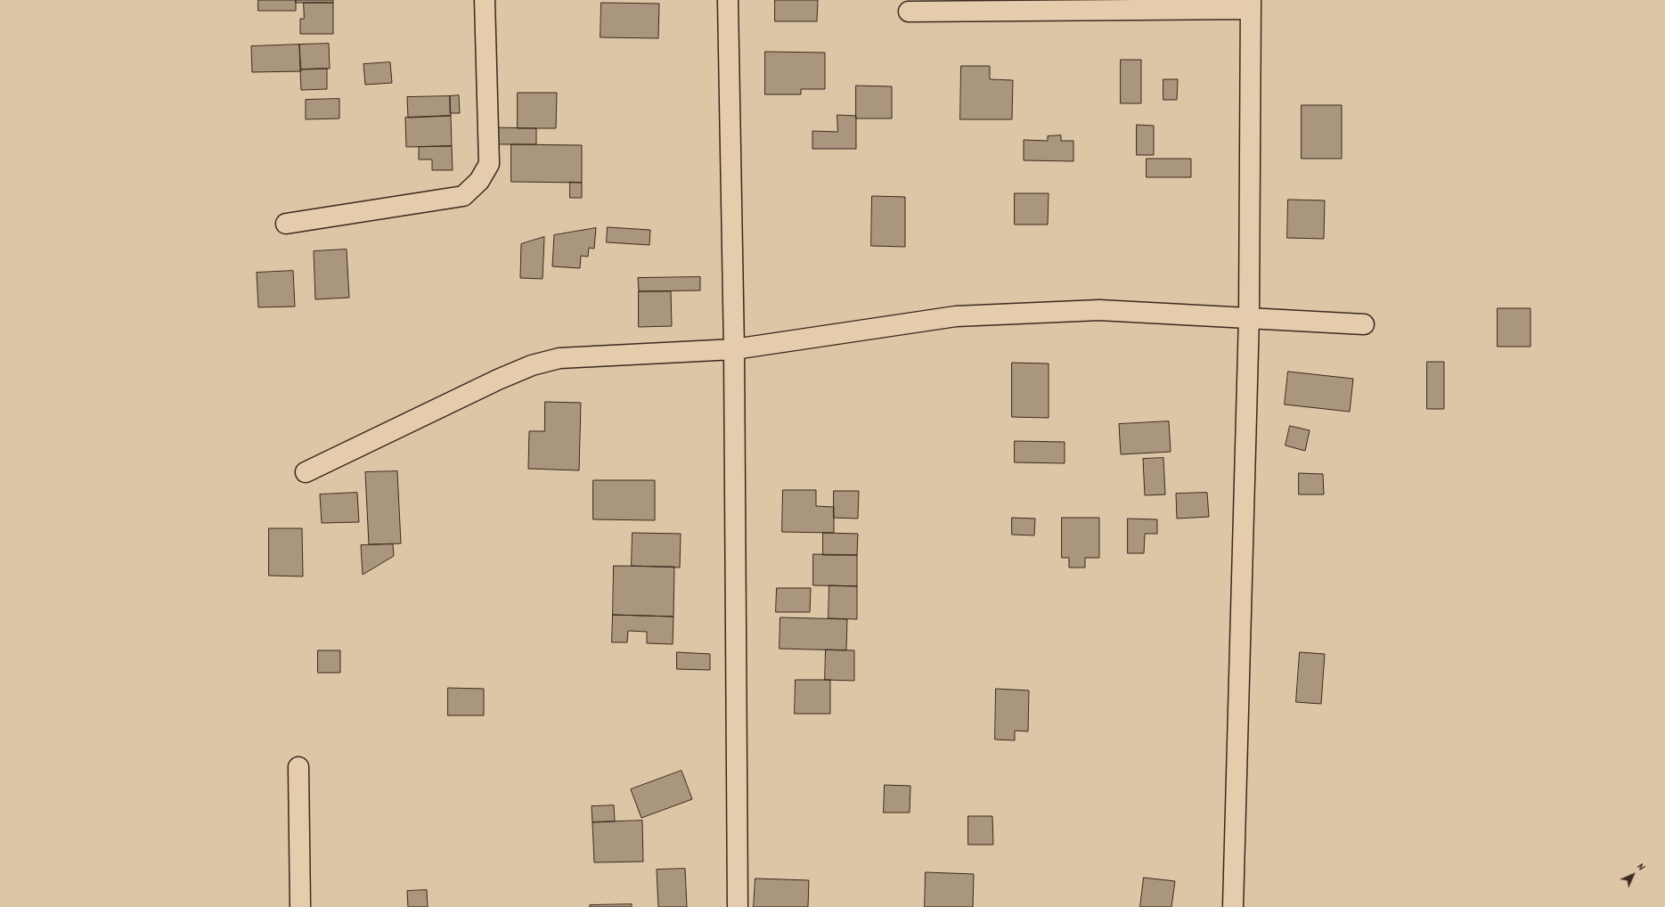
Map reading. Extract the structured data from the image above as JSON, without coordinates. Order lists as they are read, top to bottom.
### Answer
{
  "north": "top right"
}
